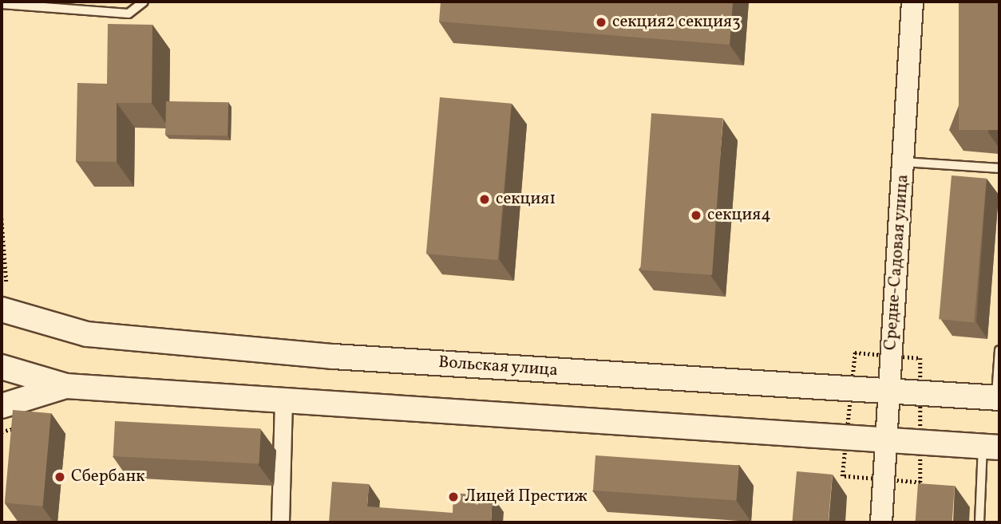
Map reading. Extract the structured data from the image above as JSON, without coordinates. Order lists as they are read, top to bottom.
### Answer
{
  "streets": {
    "main road": ["Вольская улица"],
    "street": ["Средне-Садовая улица"]
  },
  "crossings": [
    ["Средне-Садовая улица", "Вольская улица"]
  ],
  "places": [
    "секция2 секция3",
    "секция1",
    "секция4",
    "Сбербанк",
    "Лицей Престиж"
  ]
}
